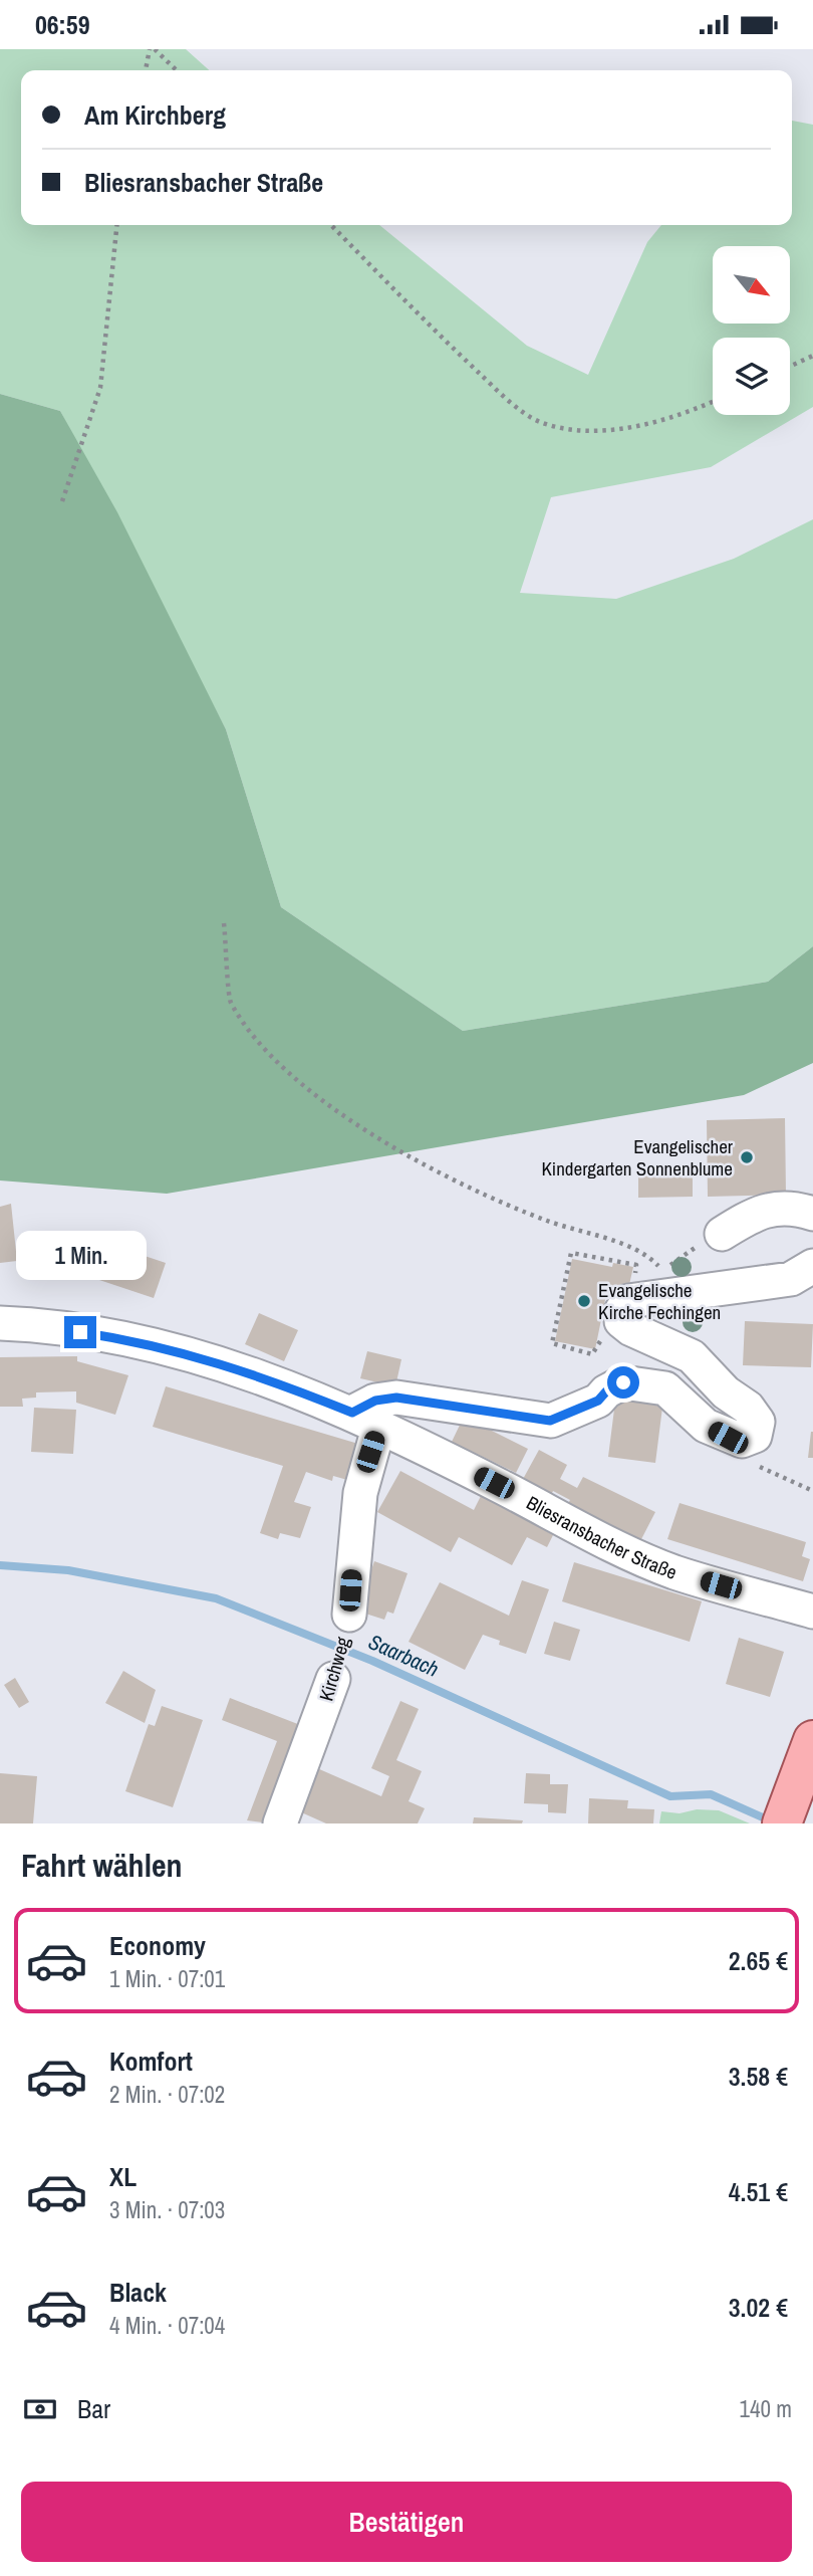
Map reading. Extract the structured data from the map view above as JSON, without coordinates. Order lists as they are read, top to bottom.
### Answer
{
  "streets": {
    "street": ["Bliesransbacher Straße", "Kirchweg"]
  },
  "crossings": [
    ["Bliesransbacher Straße", "Kirchweg"]
  ],
  "water": ["Saarbach"],
  "places": ["Evangelischer Kindergarten Sonnenblume", "Evangelische Kirche Fechingen"],
  "north": "bottom right",
  "page": {
    "status": "06:59",
    "banner": ["Am Kirchberg", "Bliesransbacher Straße"],
    "bubble": "1 Min.",
    "heading": "Fahrt wählen",
    "list": [
      {
        "name": "Economy",
        "note": "1 Min. · 07:01",
        "value": "2.65 €"
      },
      {
        "name": "Komfort",
        "note": "2 Min. · 07:02",
        "value": "3.58 €"
      },
      {
        "name": "XL",
        "note": "3 Min. · 07:03",
        "value": "4.51 €"
      },
      {
        "name": "Black",
        "note": "4 Min. · 07:04",
        "value": "3.02 €"
      }
    ],
    "pay": ["Bar", "140 m"],
    "buttons": "Bestätigen"
  }
}
